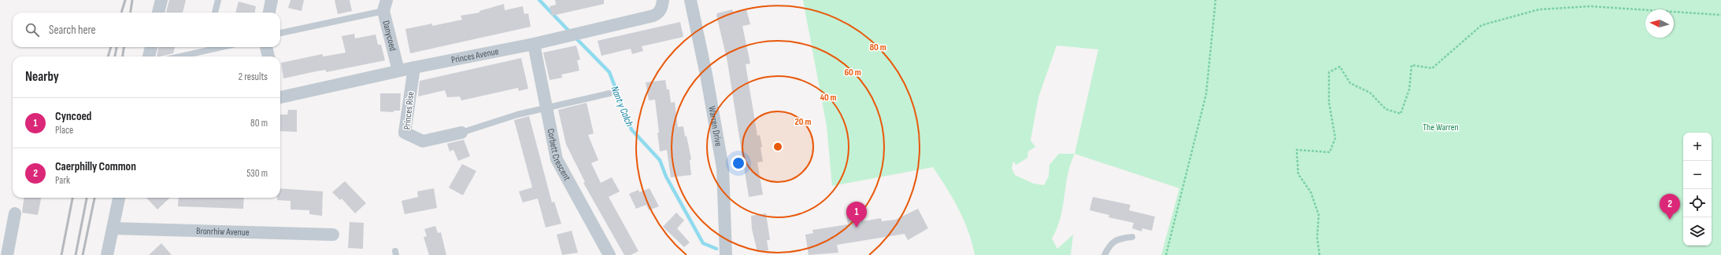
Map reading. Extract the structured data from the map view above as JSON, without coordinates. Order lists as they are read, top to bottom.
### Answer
{
  "streets": {
    "street": [
      "Danycoed",
      "Princes Avenue",
      "Princes Rise",
      "Warren Drive",
      "Corbett Crescent",
      "Bronrhiw Avenue"
    ]
  },
  "crossings": [
    ["Danycoed", "Princes Avenue"],
    ["Princes Avenue", "Princes Rise"],
    ["Princes Avenue", "Corbett Crescent"]
  ],
  "water": ["Nant y Calch"],
  "parks": ["The Warren"],
  "north": "left",
  "page": {
    "search": "Search here",
    "heading": ["Nearby", "2 results"],
    "list": [
      {
        "mark": "1",
        "name": "Cyncoed",
        "note": "Place",
        "value": "80 m"
      },
      {
        "mark": "2",
        "name": "Caerphilly Common",
        "note": "Park",
        "value": "530 m"
      }
    ],
    "map_buttons": ["+", "−"],
    "pins": ["2", "1"]
  },
  "rings": [
    "80 m",
    "60 m",
    "40 m",
    "20 m"
  ]
}
